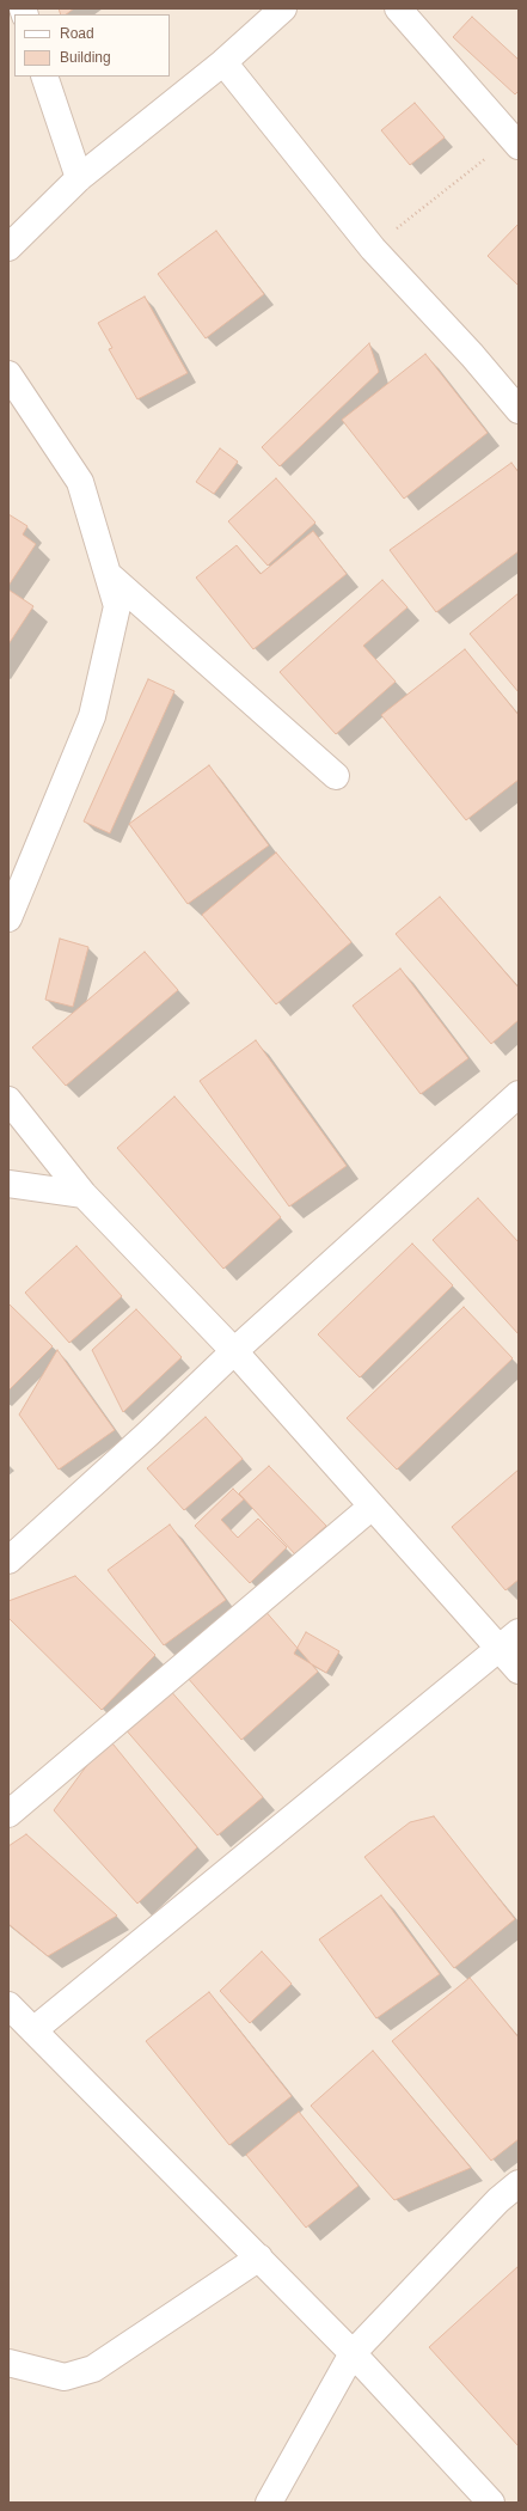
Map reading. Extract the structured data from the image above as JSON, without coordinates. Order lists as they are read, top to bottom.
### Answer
{
  "legend": ["Road", "Building"]
}
